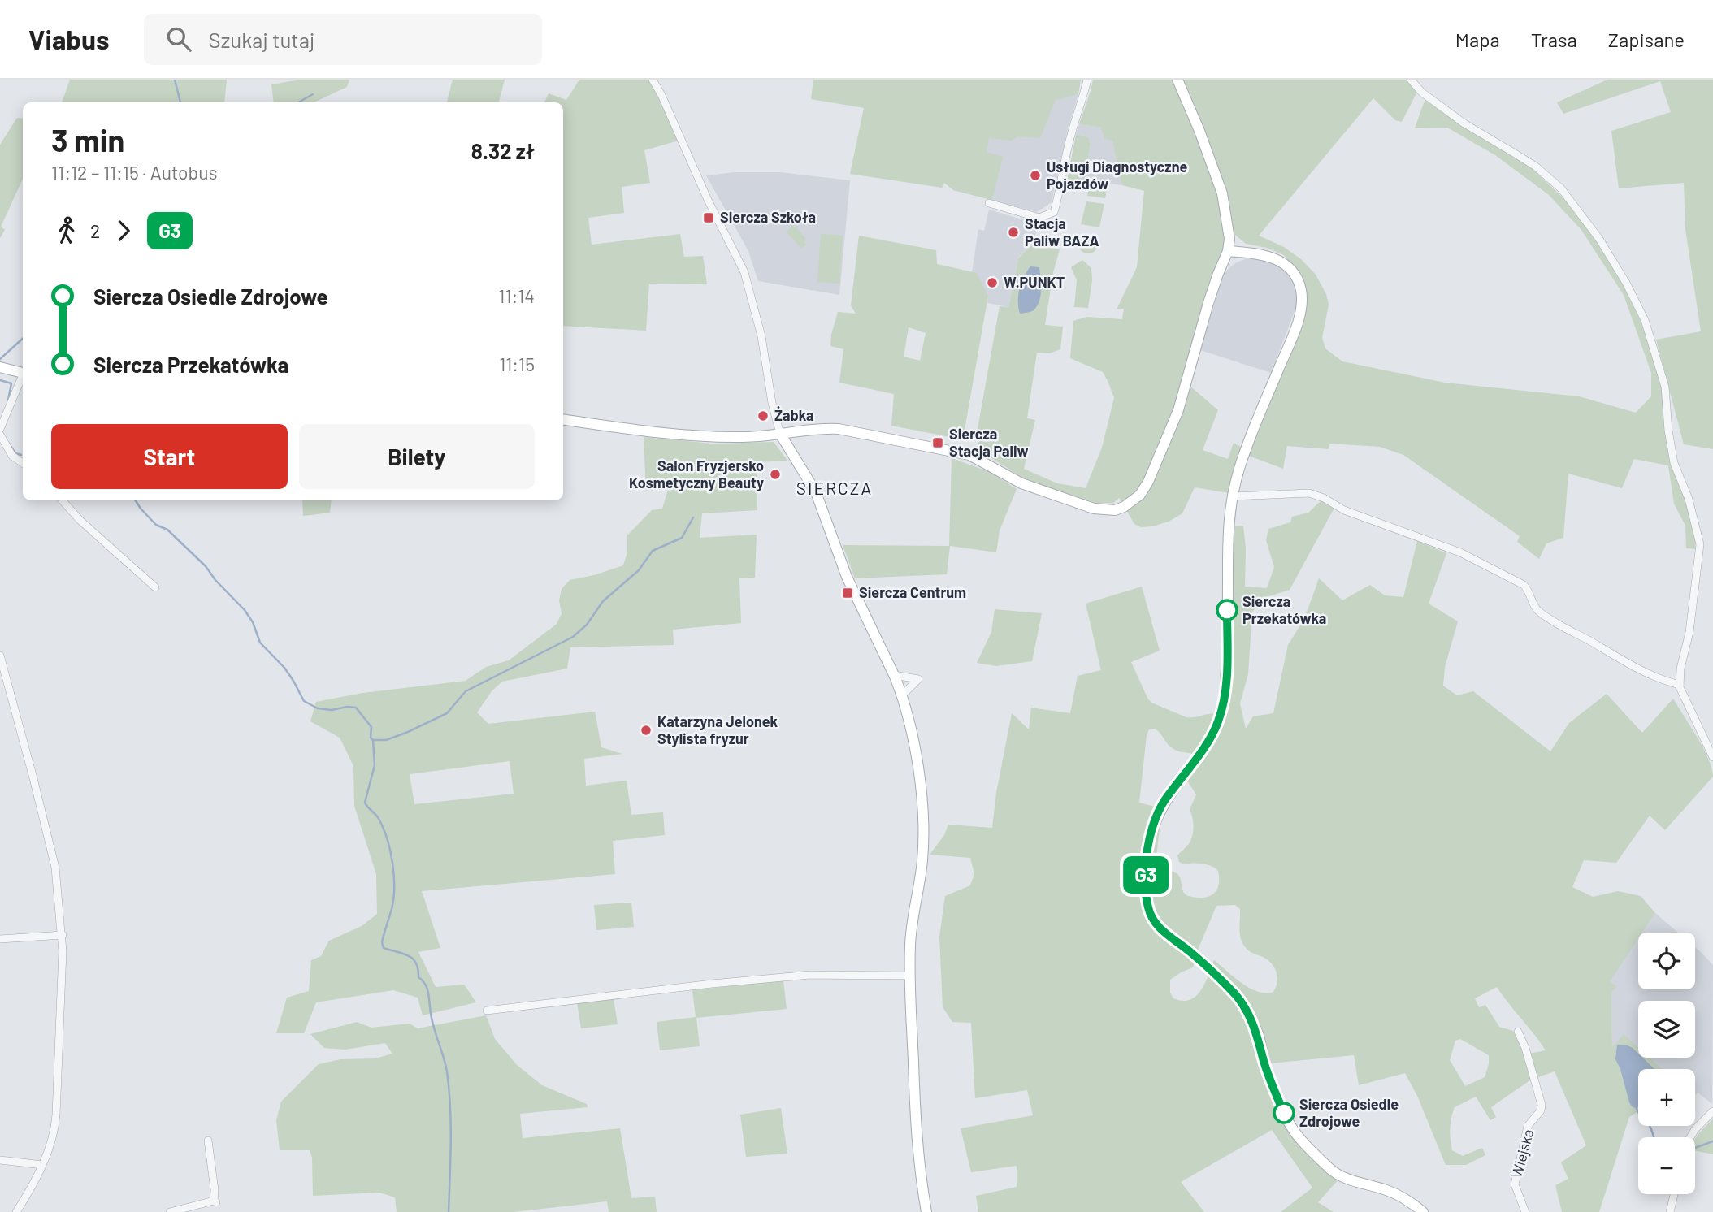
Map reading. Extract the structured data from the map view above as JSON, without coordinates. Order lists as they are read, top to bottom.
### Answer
{
  "streets": {
    "street": ["Wiejska"]
  },
  "districts": ["SIERCZA"],
  "places": {
    "other": [
      "Usługi Diagnostyczne Pojazdów",
      "Stacja Paliw BAZA",
      "W.PUNKT",
      "Żabka",
      "Salon Fryzjersko Kosmetyczny Beauty",
      "Siercza Przekatówka",
      "Katarzyna Jelonek Stylista fryzur",
      "Siercza Osiedle Zdrojowe"
    ],
    "transit": ["Siercza Szkoła", "Siercza Stacja Paliw", "Siercza Centrum"]
  },
  "lines": ["bus line G3"],
  "page": {
    "header": "Viabus",
    "search": "Szukaj tutaj",
    "nav": ["Mapa", "Trasa", "Zapisane"],
    "on_map": "G3",
    "heading": ["3 min", "11:12 – 11:15 · Autobus", "8.32 zł"],
    "legs": ["2", "G3"],
    "list": [
      {
        "name": "Siercza Osiedle Zdrojowe",
        "value": "11:14"
      },
      {
        "name": "Siercza Przekatówka",
        "value": "11:15"
      }
    ],
    "buttons": ["Start", "Bilety"],
    "map_buttons": ["+", "−"]
  }
}
